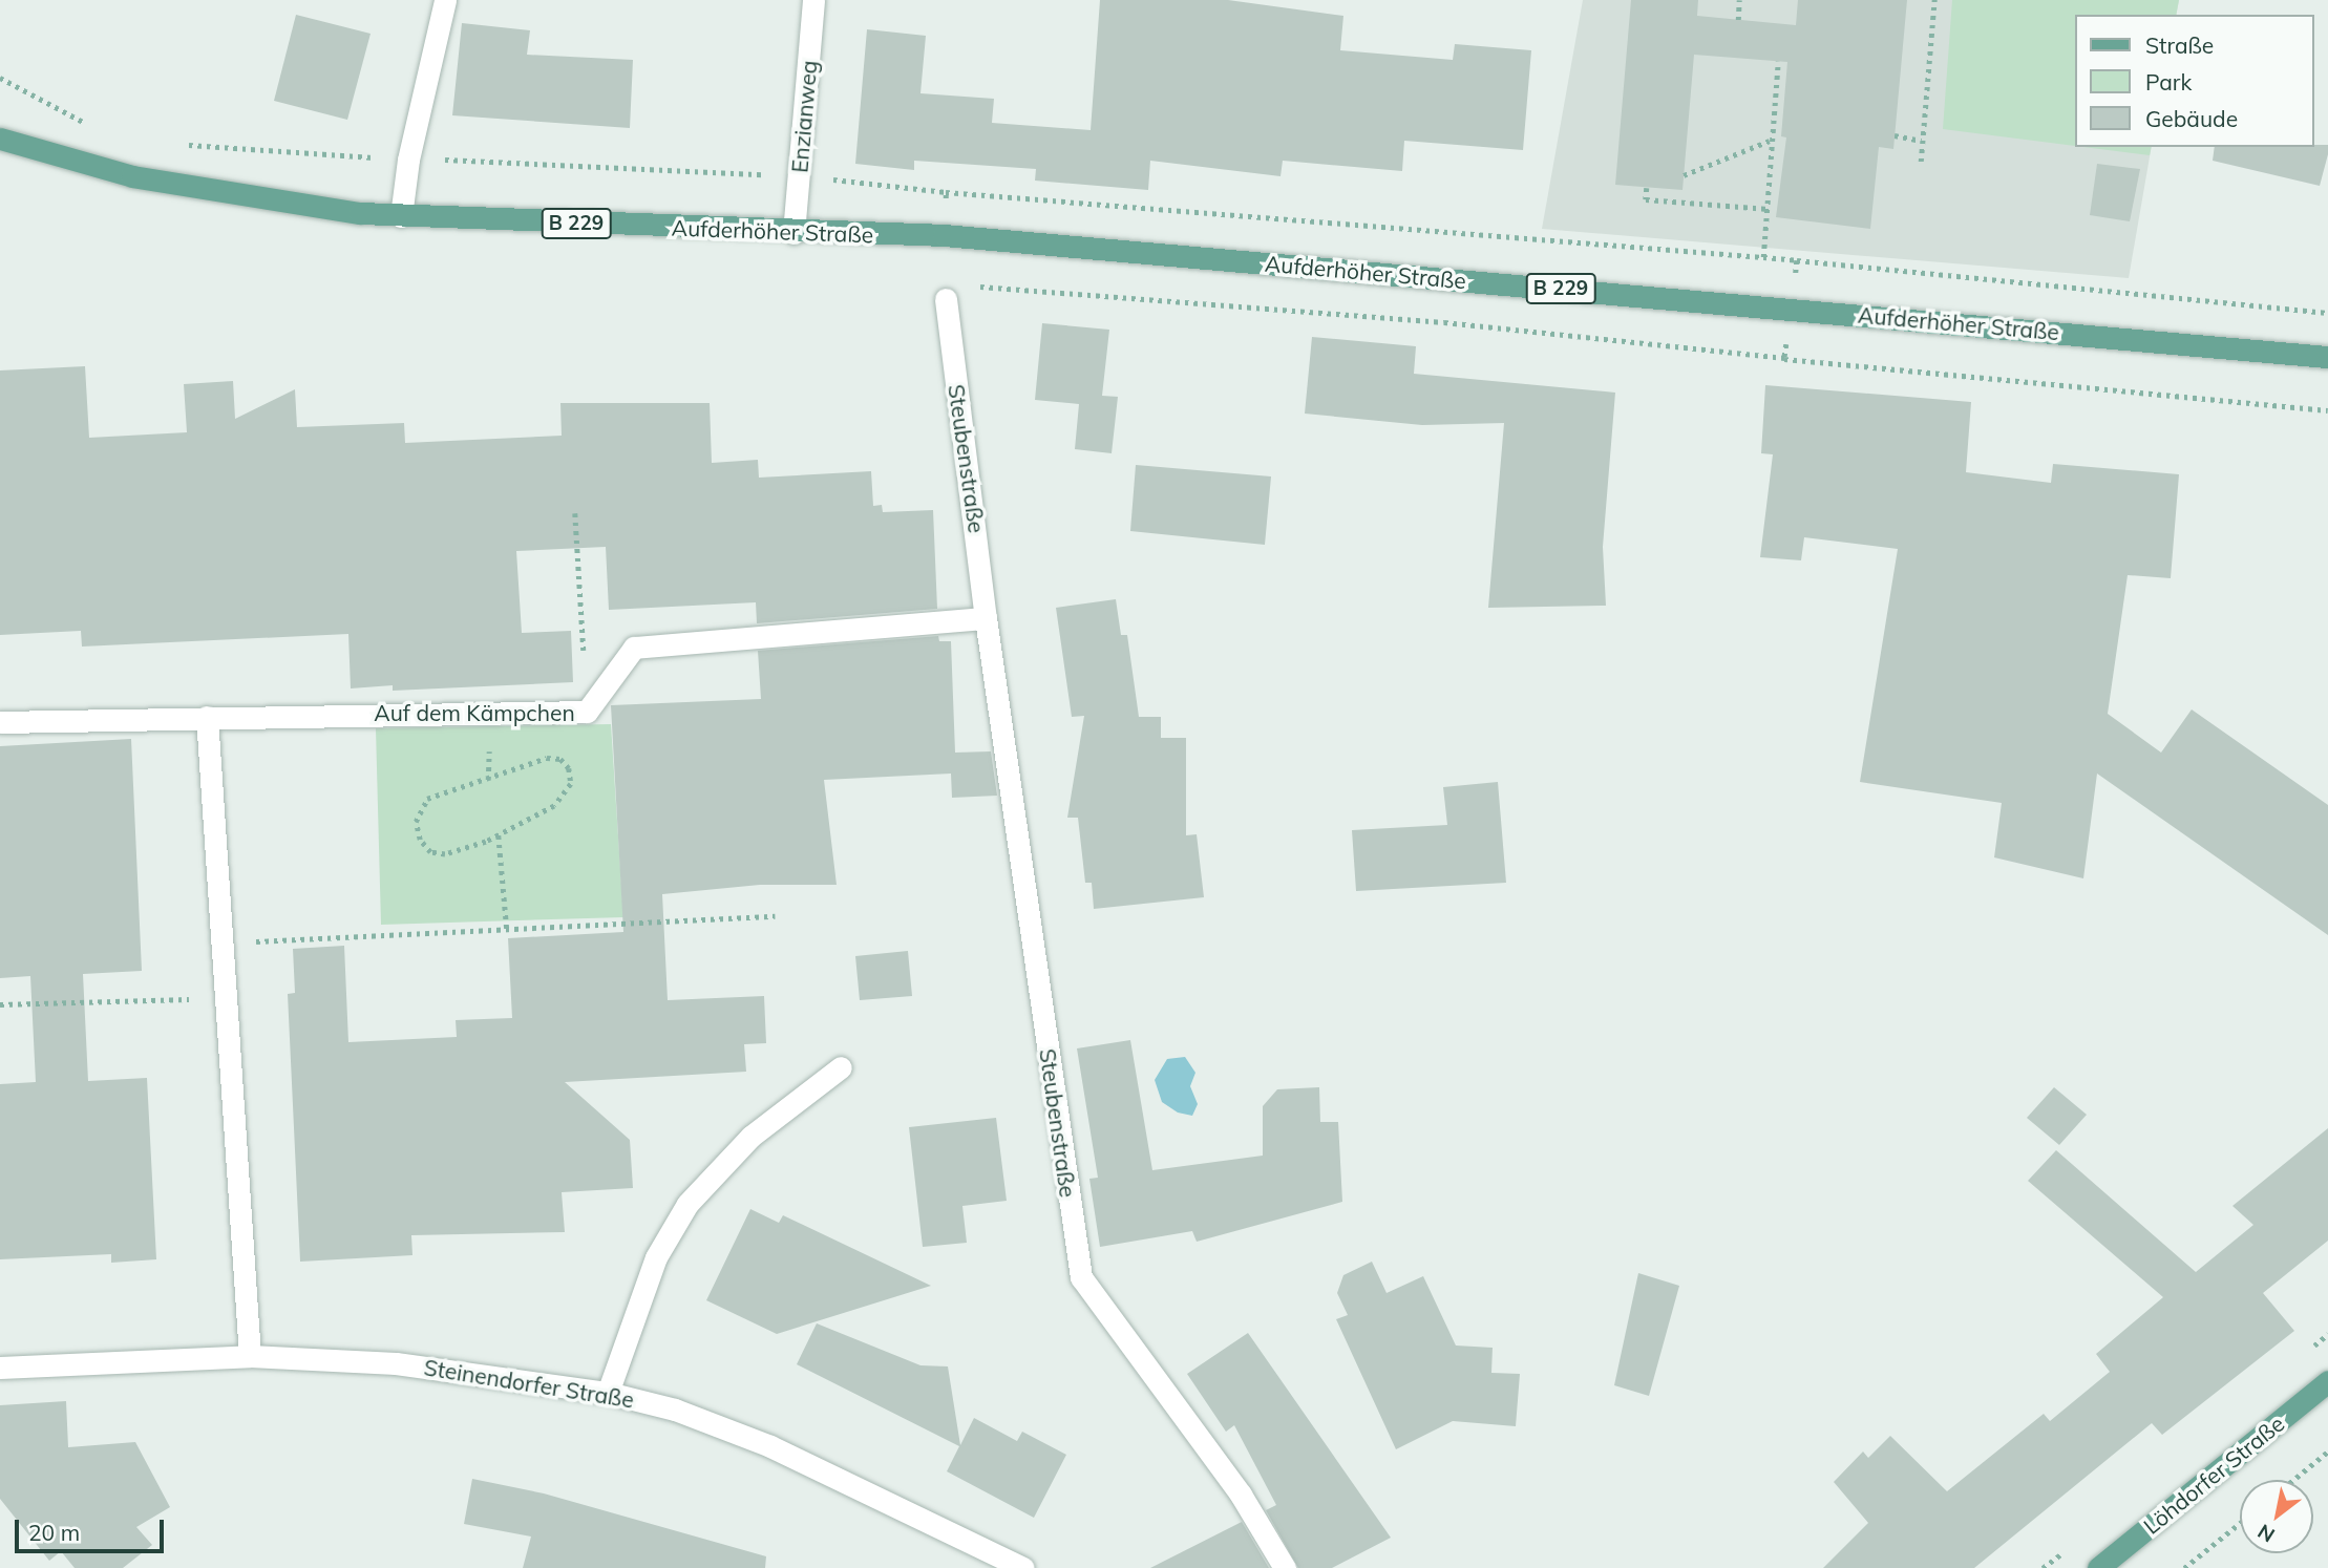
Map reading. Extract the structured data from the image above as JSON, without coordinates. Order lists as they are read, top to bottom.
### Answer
{
  "streets": {
    "main road": ["B 229", "Aufderhöher Straße", "Löhdorfer Straße"],
    "street": [
      "Enzianweg",
      "Steubenstraße",
      "Auf dem Kämpchen",
      "Steinendorfer Straße"
    ]
  },
  "crossings": [
    ["Enzianweg", "Aufderhöher Straße"]
  ],
  "legend": ["Straße", "Park", "Gebäude"],
  "scale_bar": "20 m",
  "north": "bottom left"
}
